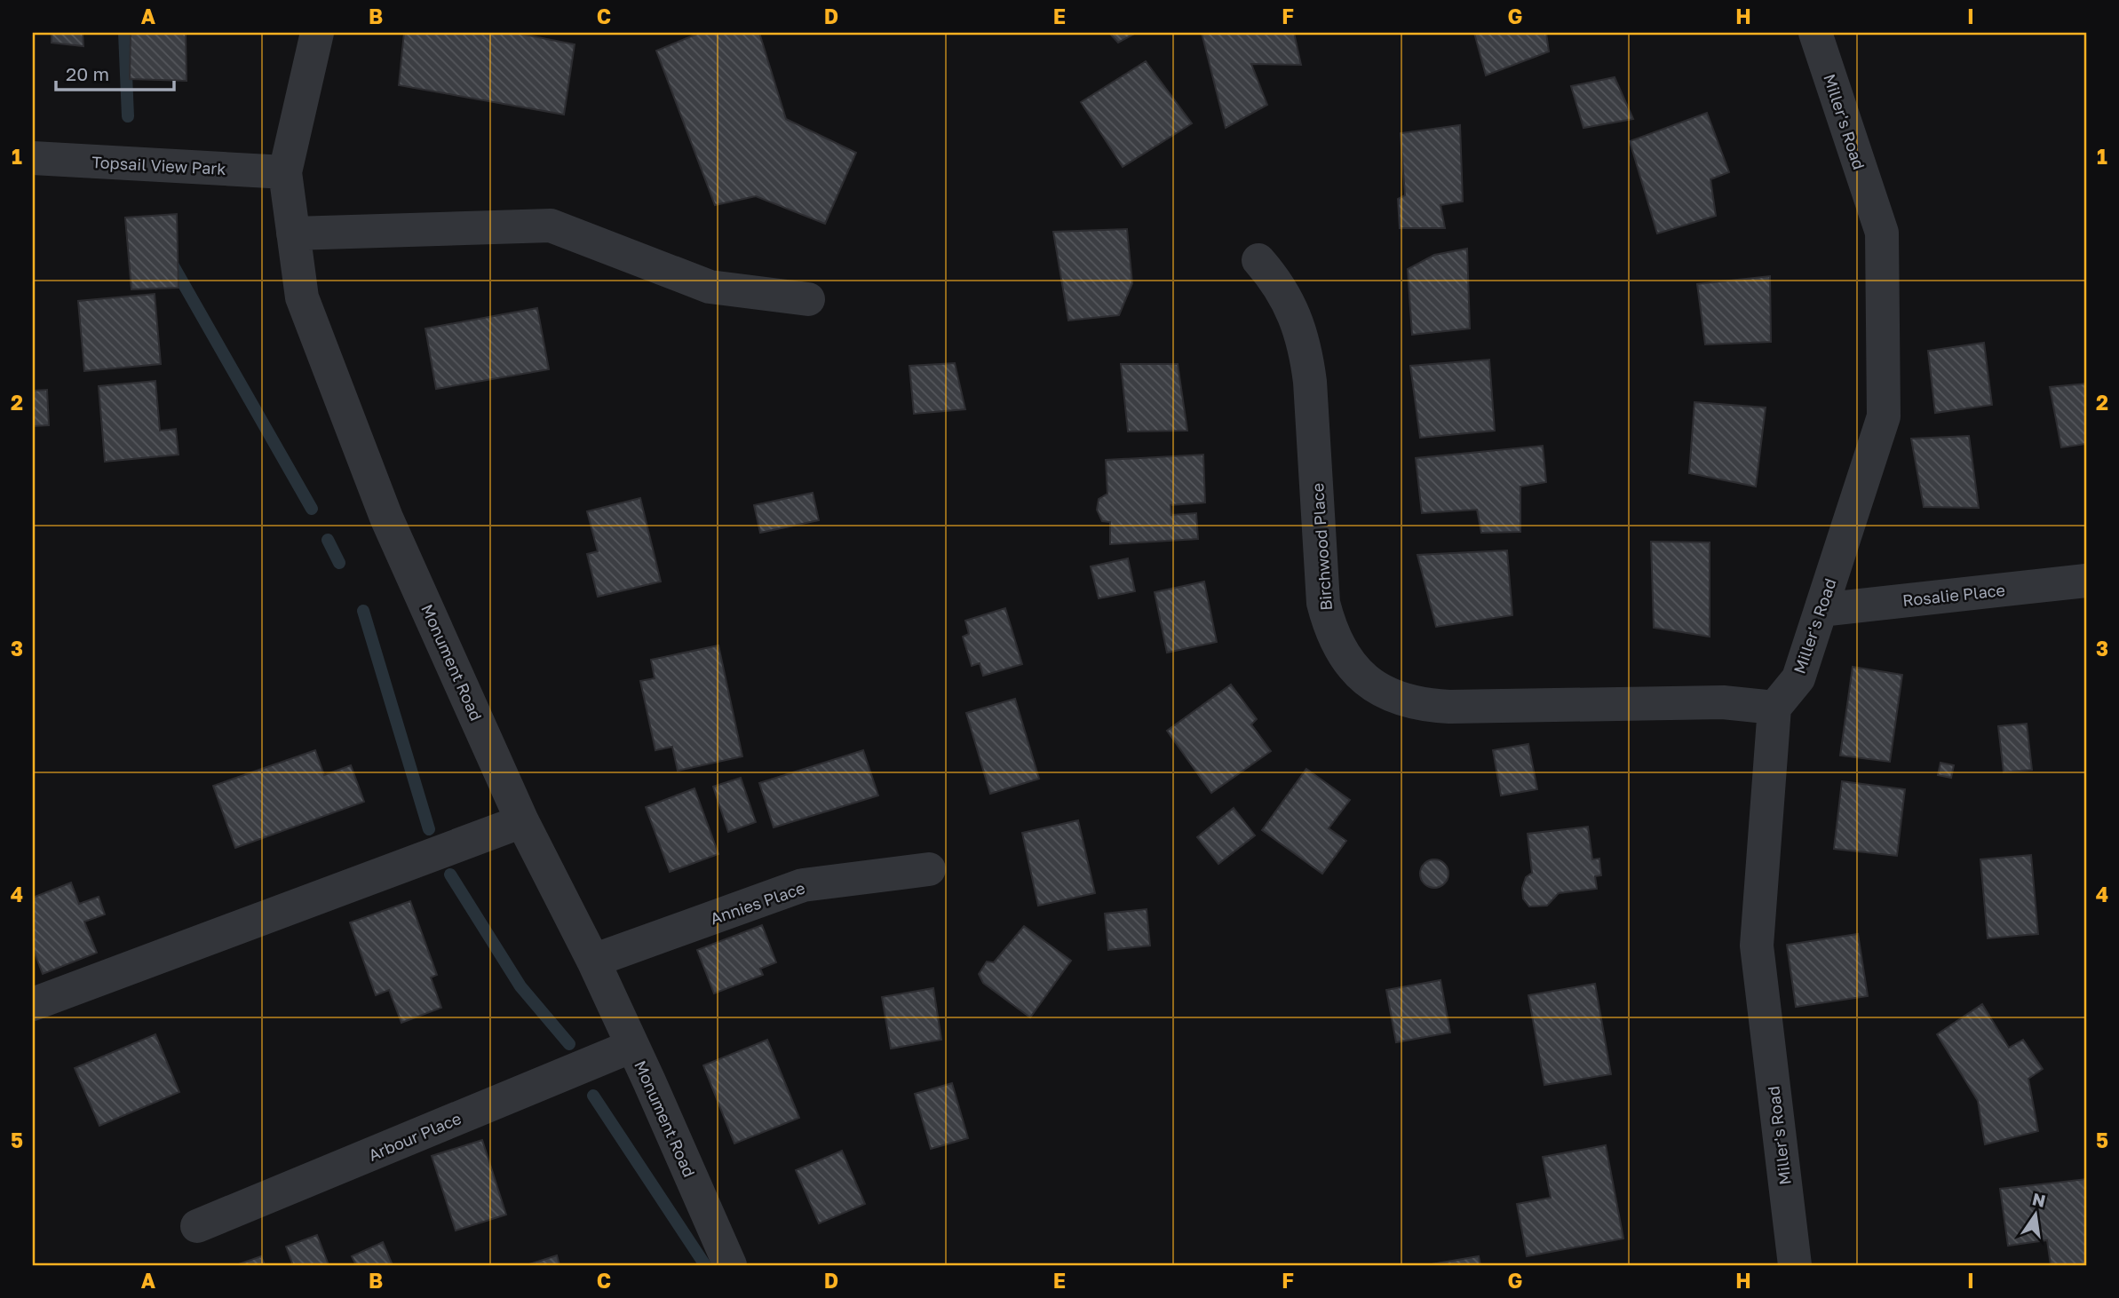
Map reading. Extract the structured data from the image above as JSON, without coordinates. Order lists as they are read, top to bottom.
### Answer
{
  "streets": {
    "street": [
      "Miller's Road",
      "Topsail View Park",
      "Birchwood Place",
      "Rosalie Place",
      "Monument Road",
      "Annies Place",
      "Arbour Place"
    ]
  },
  "crossings": [
    ["Miller's Road", "Birchwood Place"],
    ["Miller's Road", "Rosalie Place"],
    ["Topsail View Park", "Monument Road"],
    ["Monument Road", "Annies Place"],
    ["Monument Road", "Arbour Place"]
  ],
  "scale_bar": "20 m",
  "north": "top",
  "grid": {
    "columns": [
      "A",
      "B",
      "C",
      "D",
      "E",
      "F",
      "G",
      "H",
      "I"
    ],
    "rows": [
      "1",
      "2",
      "3",
      "4",
      "5"
    ]
  }
}
